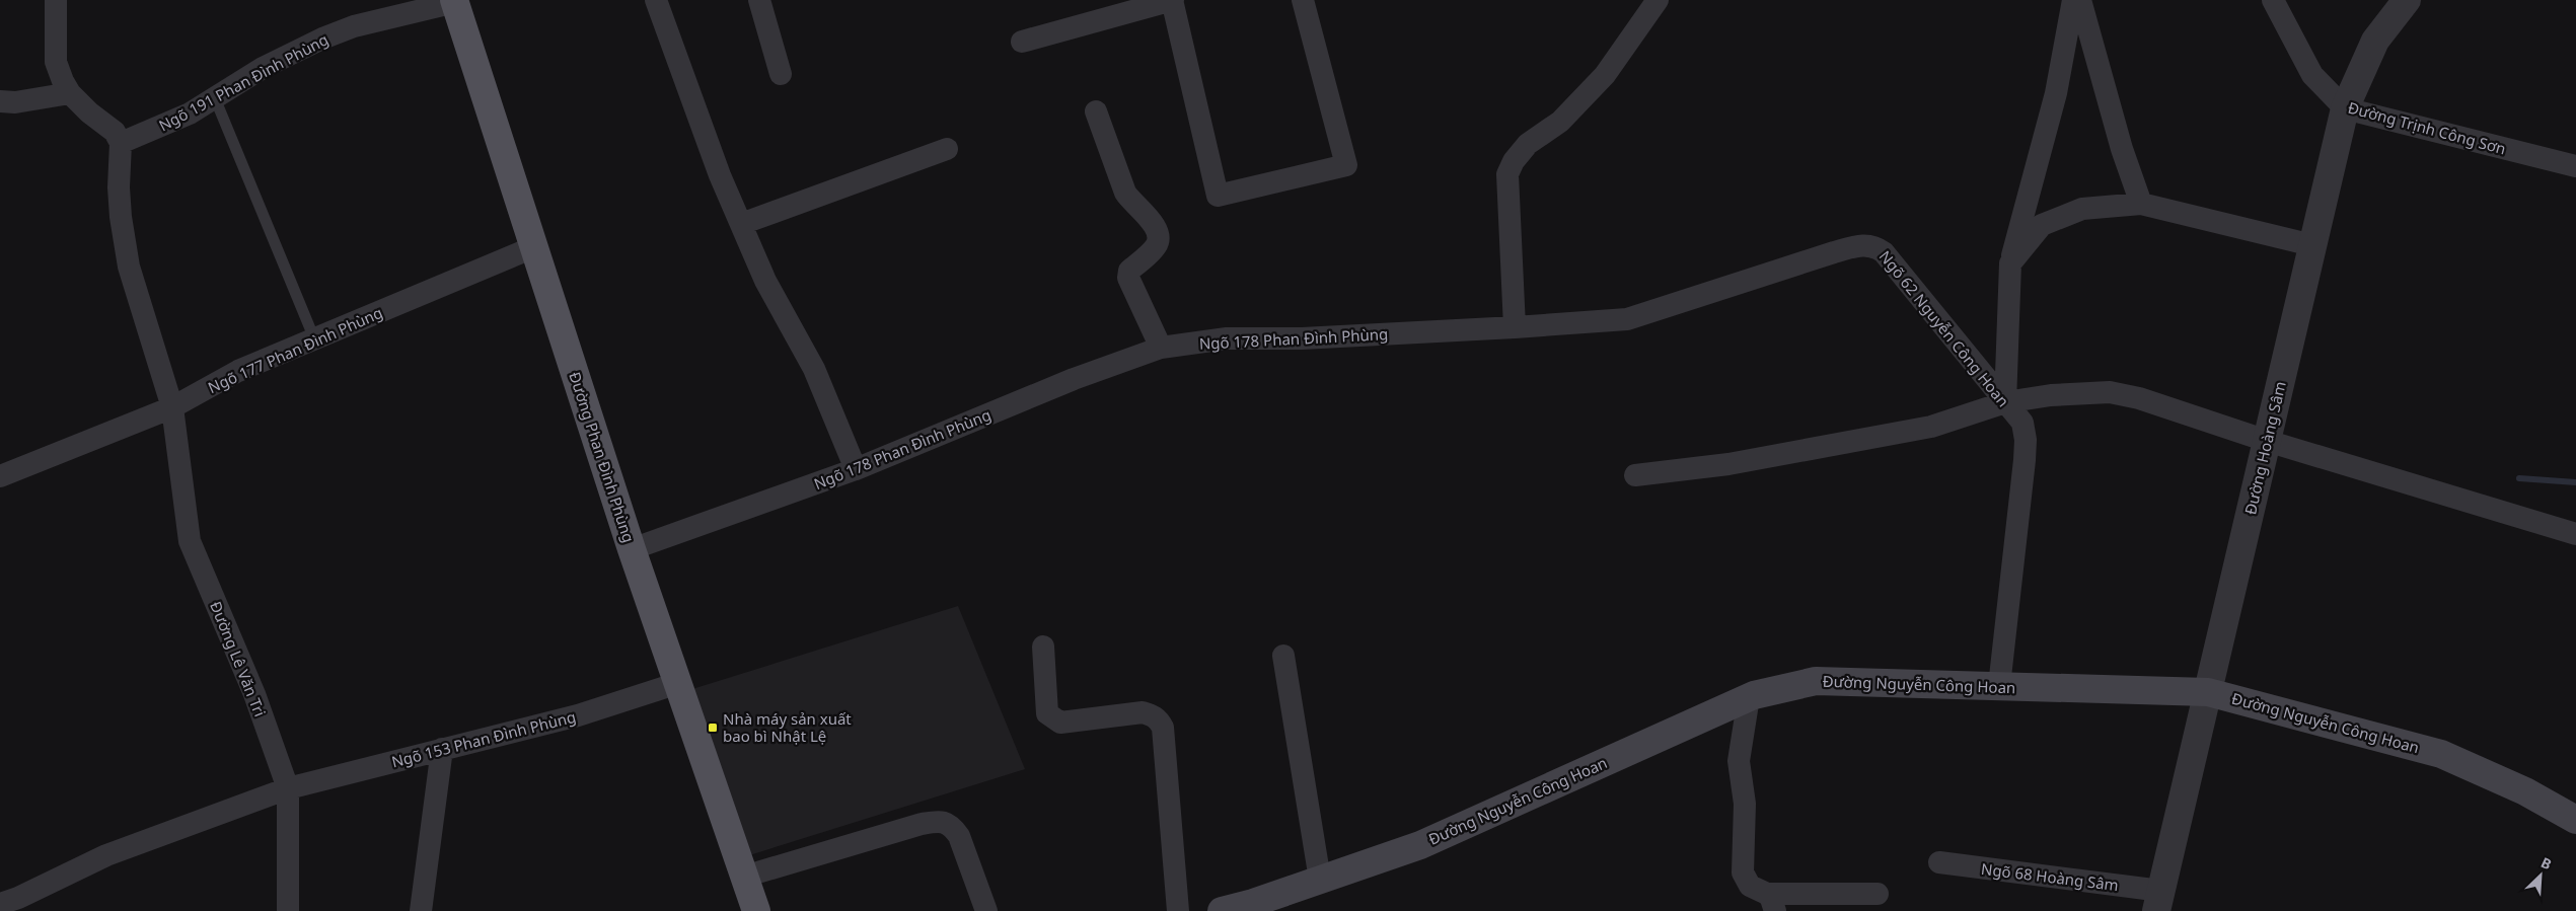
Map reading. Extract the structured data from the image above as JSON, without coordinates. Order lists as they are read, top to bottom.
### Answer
{
  "streets": {
    "main road": ["Đường Phan Đình Phùng", "Đường Nguyễn Công Hoan"],
    "street": [
      "Ngõ 191 Phan Đình Phùng",
      "Đường Trịnh Công Sơn",
      "Ngõ 62 Nguyễn Công Hoan",
      "Ngõ 178 Phan Đình Phùng",
      "Ngõ 177 Phan Đình Phùng",
      "Đường Hoàng Sâm",
      "Đường Lê Văn Tri",
      "Ngõ 153 Phan Đình Phùng",
      "Ngõ 68 Hoàng Sâm"
    ]
  },
  "crossings": [
    ["Ngõ 191 Phan Đình Phùng", "Đường Phan Đình Phùng"],
    ["Ngõ 191 Phan Đình Phùng", "Đường Lê Văn Tri"],
    ["Đường Trịnh Công Sơn", "Đường Hoàng Sâm"],
    ["Ngõ 62 Nguyễn Công Hoan", "Ngõ 178 Phan Đình Phùng"],
    ["Ngõ 62 Nguyễn Công Hoan", "Đường Nguyễn Công Hoan"],
    ["Ngõ 178 Phan Đình Phùng", "Đường Phan Đình Phùng"],
    ["Ngõ 177 Phan Đình Phùng", "Đường Phan Đình Phùng"],
    ["Ngõ 177 Phan Đình Phùng", "Đường Lê Văn Tri"],
    ["Đường Hoàng Sâm", "Đường Nguyễn Công Hoan"],
    ["Đường Hoàng Sâm", "Ngõ 68 Hoàng Sâm"],
    ["Đường Phan Đình Phùng", "Ngõ 153 Phan Đình Phùng"],
    ["Đường Lê Văn Tri", "Ngõ 153 Phan Đình Phùng"]
  ],
  "places": {
    "transit": ["Nhà máy sản xuất bao bì Nhật Lệ"]
  },
  "north": "top right"
}
